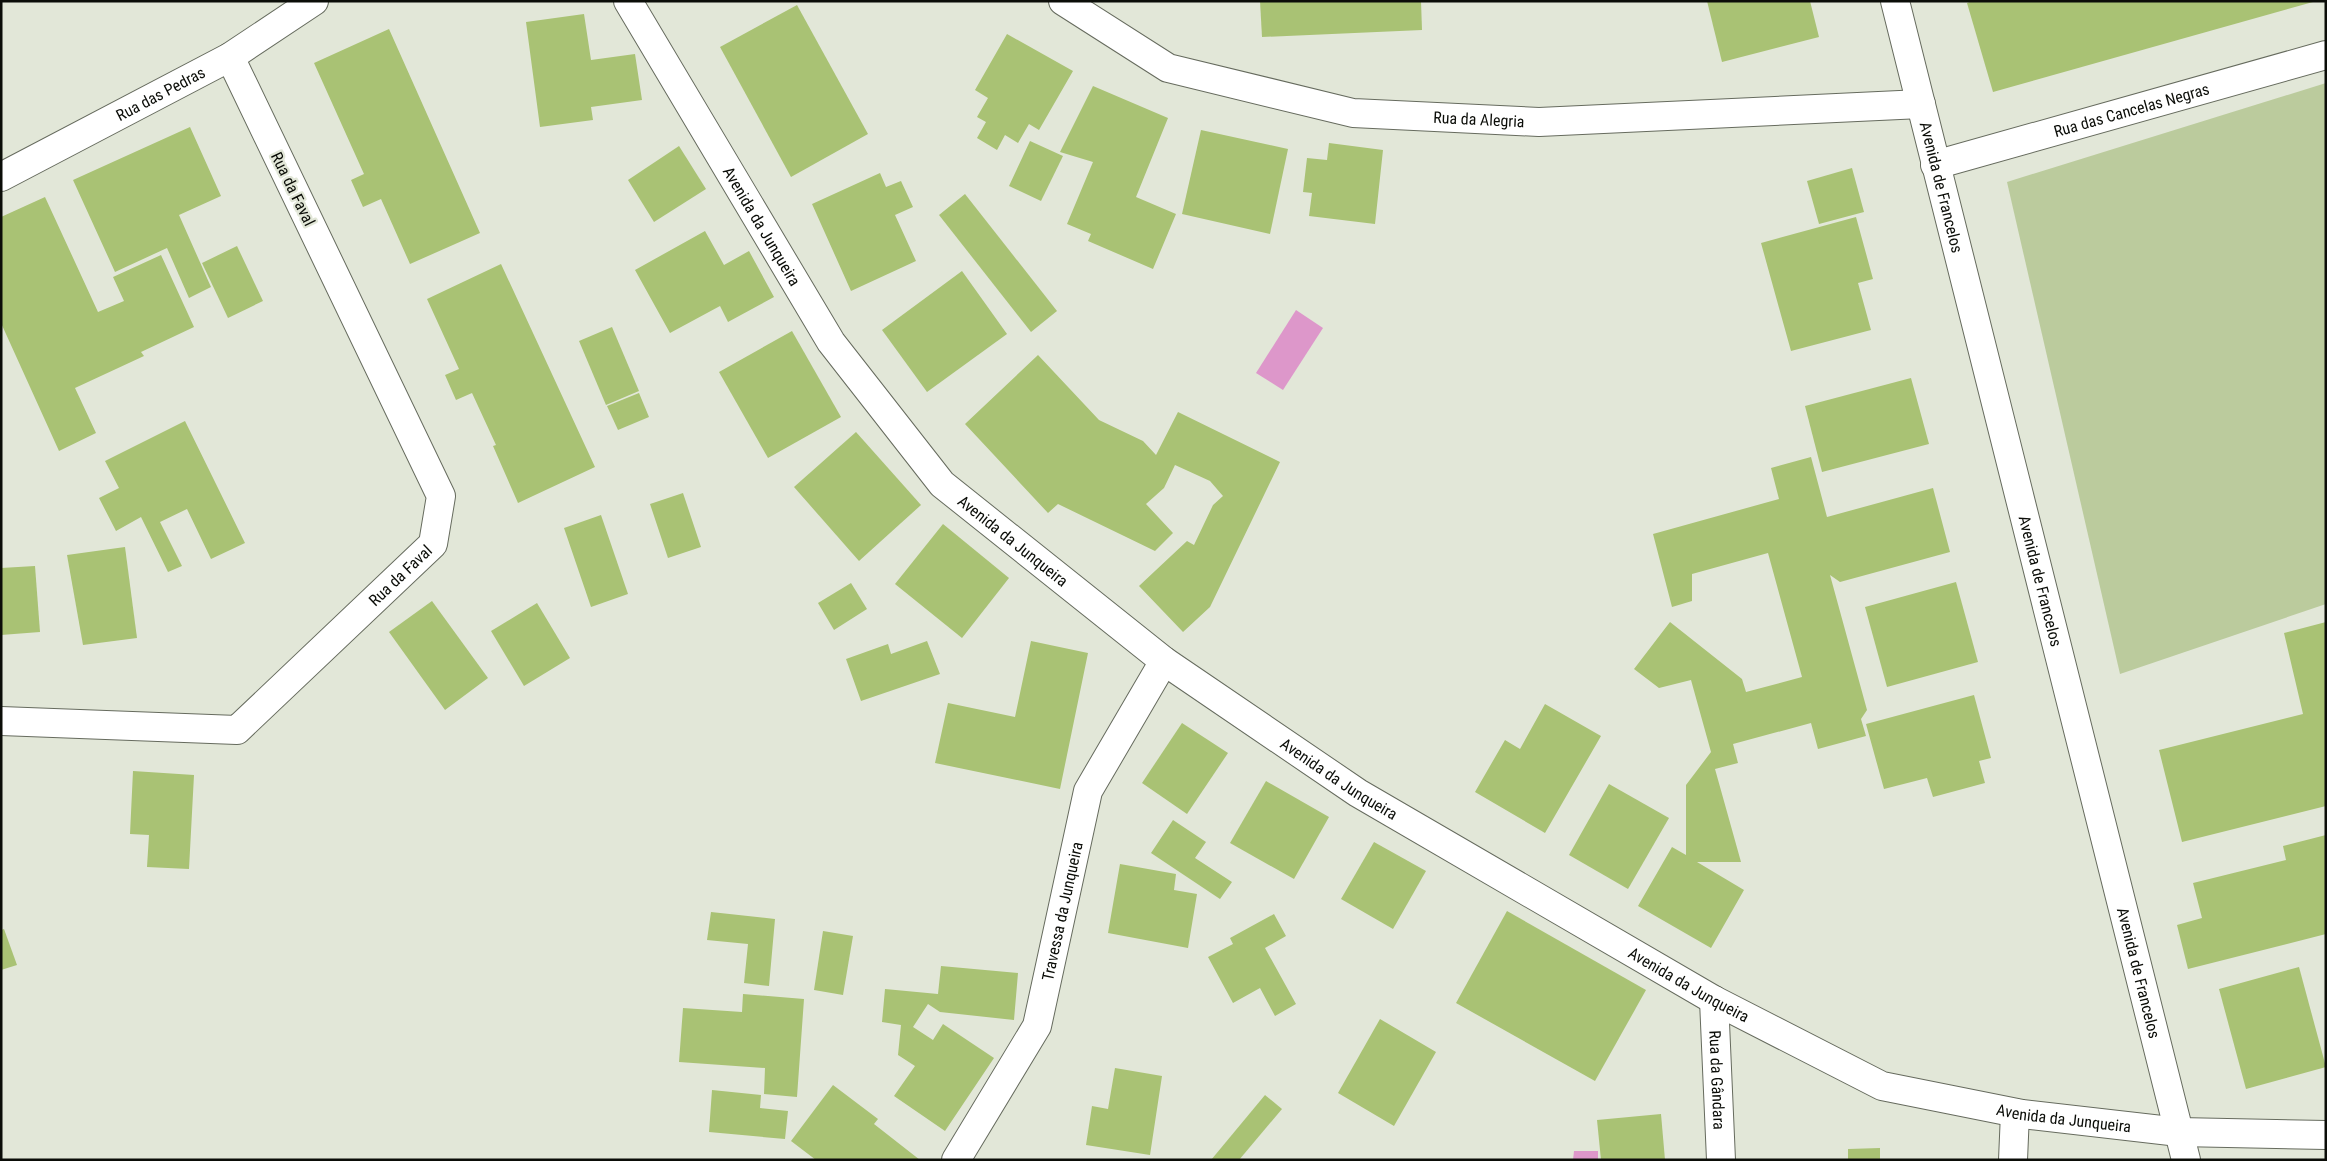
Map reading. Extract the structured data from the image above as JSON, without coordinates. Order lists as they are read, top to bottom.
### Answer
{
  "streets": {
    "street": [
      "Rua das Pedras",
      "Rua das Cancelas Negras",
      "Rua da Alegria",
      "Avenida de Francelos",
      "Rua da Faval",
      "Avenida da Junqueira",
      "Travessa da Junqueira",
      "Rua da Gândara"
    ]
  },
  "crossings": [
    ["Rua das Pedras", "Rua da Faval"],
    ["Rua das Cancelas Negras", "Avenida de Francelos"],
    ["Rua da Alegria", "Avenida de Francelos"],
    ["Avenida de Francelos", "Avenida da Junqueira"],
    ["Avenida da Junqueira", "Travessa da Junqueira"],
    ["Avenida da Junqueira", "Rua da Gândara"]
  ]
}
